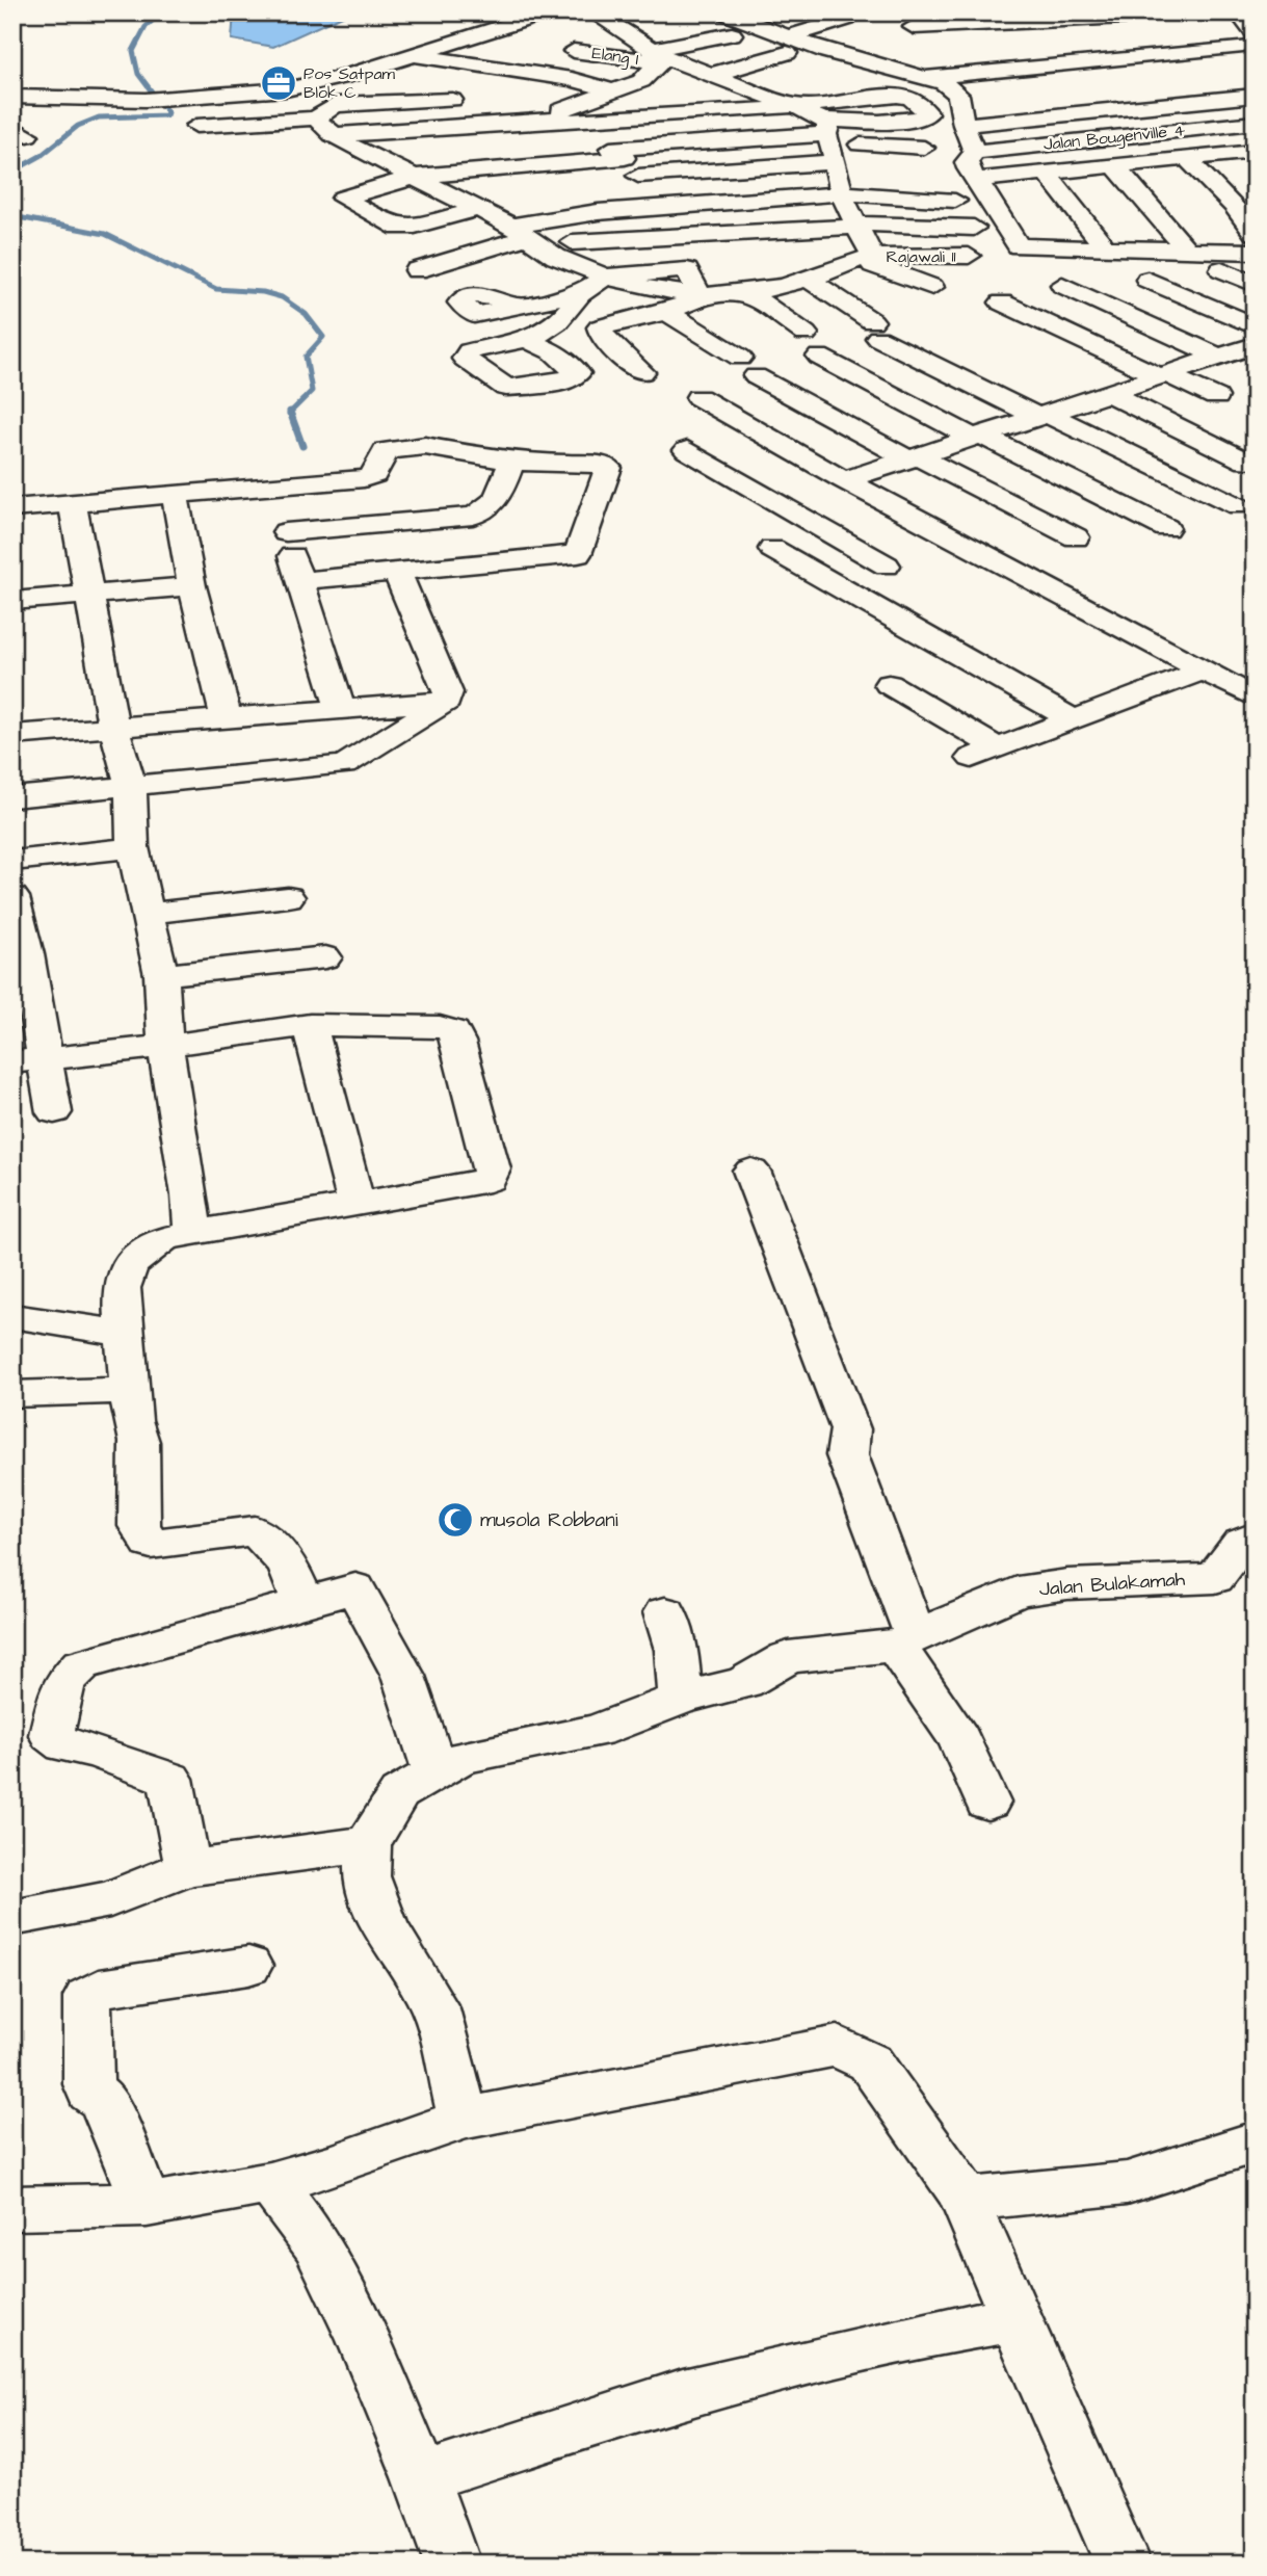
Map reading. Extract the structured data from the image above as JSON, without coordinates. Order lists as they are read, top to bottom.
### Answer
{
  "streets": {
    "street": [
      "Elang I",
      "Jalan Bougenville 4",
      "Rajawali 11",
      "Jalan Bulakamah"
    ]
  },
  "places": {
    "office": ["Pos Satpam Blok C"],
    "mosque": ["musola Robbani"]
  }
}
